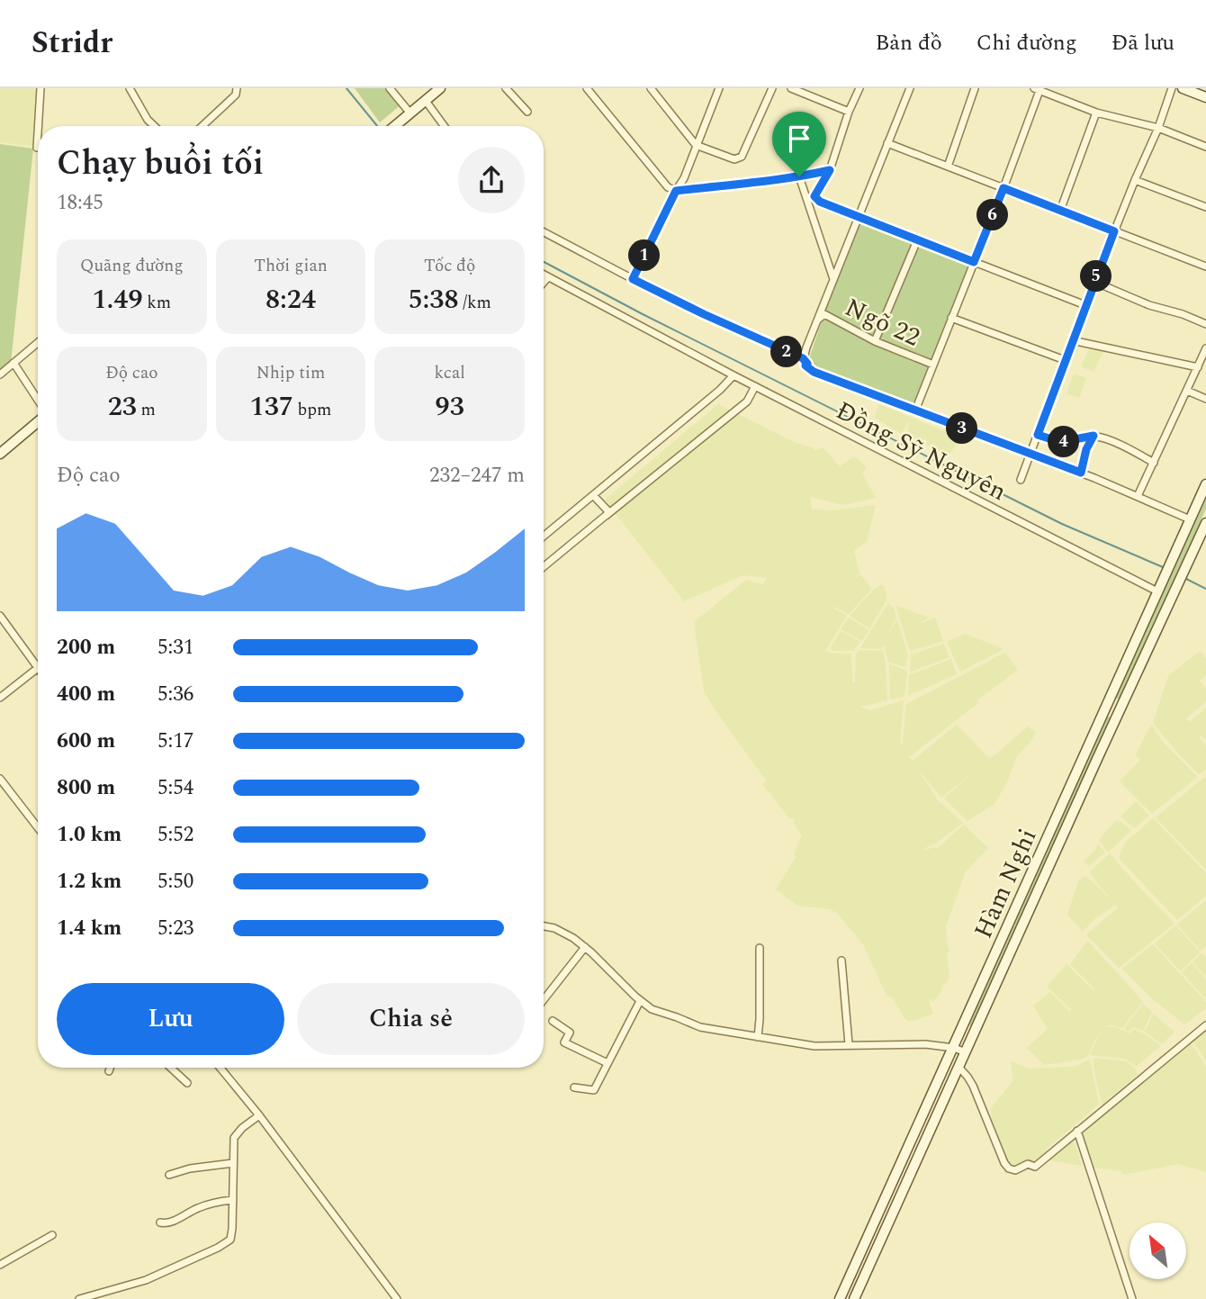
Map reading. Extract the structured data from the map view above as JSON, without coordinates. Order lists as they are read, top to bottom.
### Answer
{
  "streets": {
    "main road": ["Hàm Nghi"],
    "street": ["Ngõ 22", "Đồng Sỹ Nguyên"]
  },
  "crossings": [
    ["Đồng Sỹ Nguyên", "Hàm Nghi"]
  ],
  "north": "top left",
  "page": {
    "header": "Stridr",
    "nav": ["Bản đồ", "Chỉ đường", "Đã lưu"],
    "heading": ["Chạy buổi tối", "18:45"],
    "pins": [
      "6",
      "1",
      "5",
      "2",
      "3",
      "4"
    ],
    "stats": [
      ["Quãng đường", "1.49 km"],
      ["Thời gian", "8:24"],
      ["Tốc độ", "5:38 /km"],
      ["Độ cao", "23 m"],
      ["Nhịp tim", "137 bpm"],
      ["kcal", "93"]
    ],
    "chart": ["Độ cao", "232–247 m"],
    "list": [
      {
        "name": "200 m",
        "note": "5:31"
      },
      {
        "name": "400 m",
        "note": "5:36"
      },
      {
        "name": "600 m",
        "note": "5:17"
      },
      {
        "name": "800 m",
        "note": "5:54"
      },
      {
        "name": "1.0 km",
        "note": "5:52"
      },
      {
        "name": "1.2 km",
        "note": "5:50"
      },
      {
        "name": "1.4 km",
        "note": "5:23"
      }
    ],
    "buttons": ["Lưu", "Chia sẻ"]
  }
}
